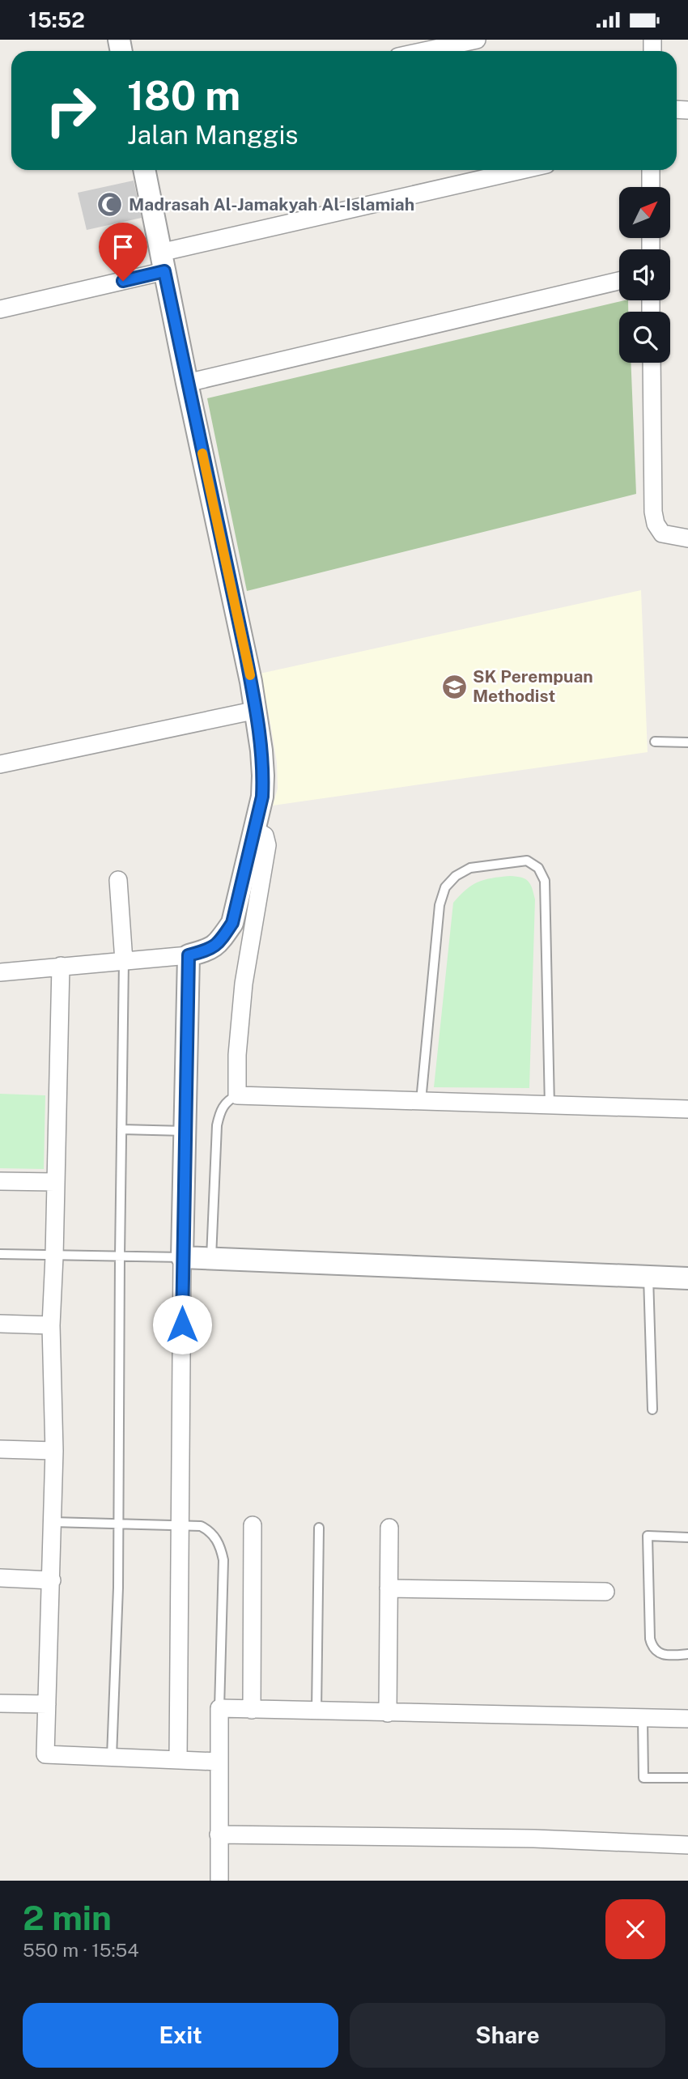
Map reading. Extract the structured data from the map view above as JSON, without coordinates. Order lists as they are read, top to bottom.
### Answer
{
  "places": {
    "mosque": ["Madrasah Al-Jamakyah Al-Islamiah"],
    "school or university": ["SK Perempuan Methodist"]
  },
  "north": "top right",
  "page": {
    "status": "15:52",
    "turn": ["180 m", "Jalan Manggis"],
    "heading": ["2 min", "550 m · 15:54"],
    "buttons": ["Exit", "Share"]
  }
}
